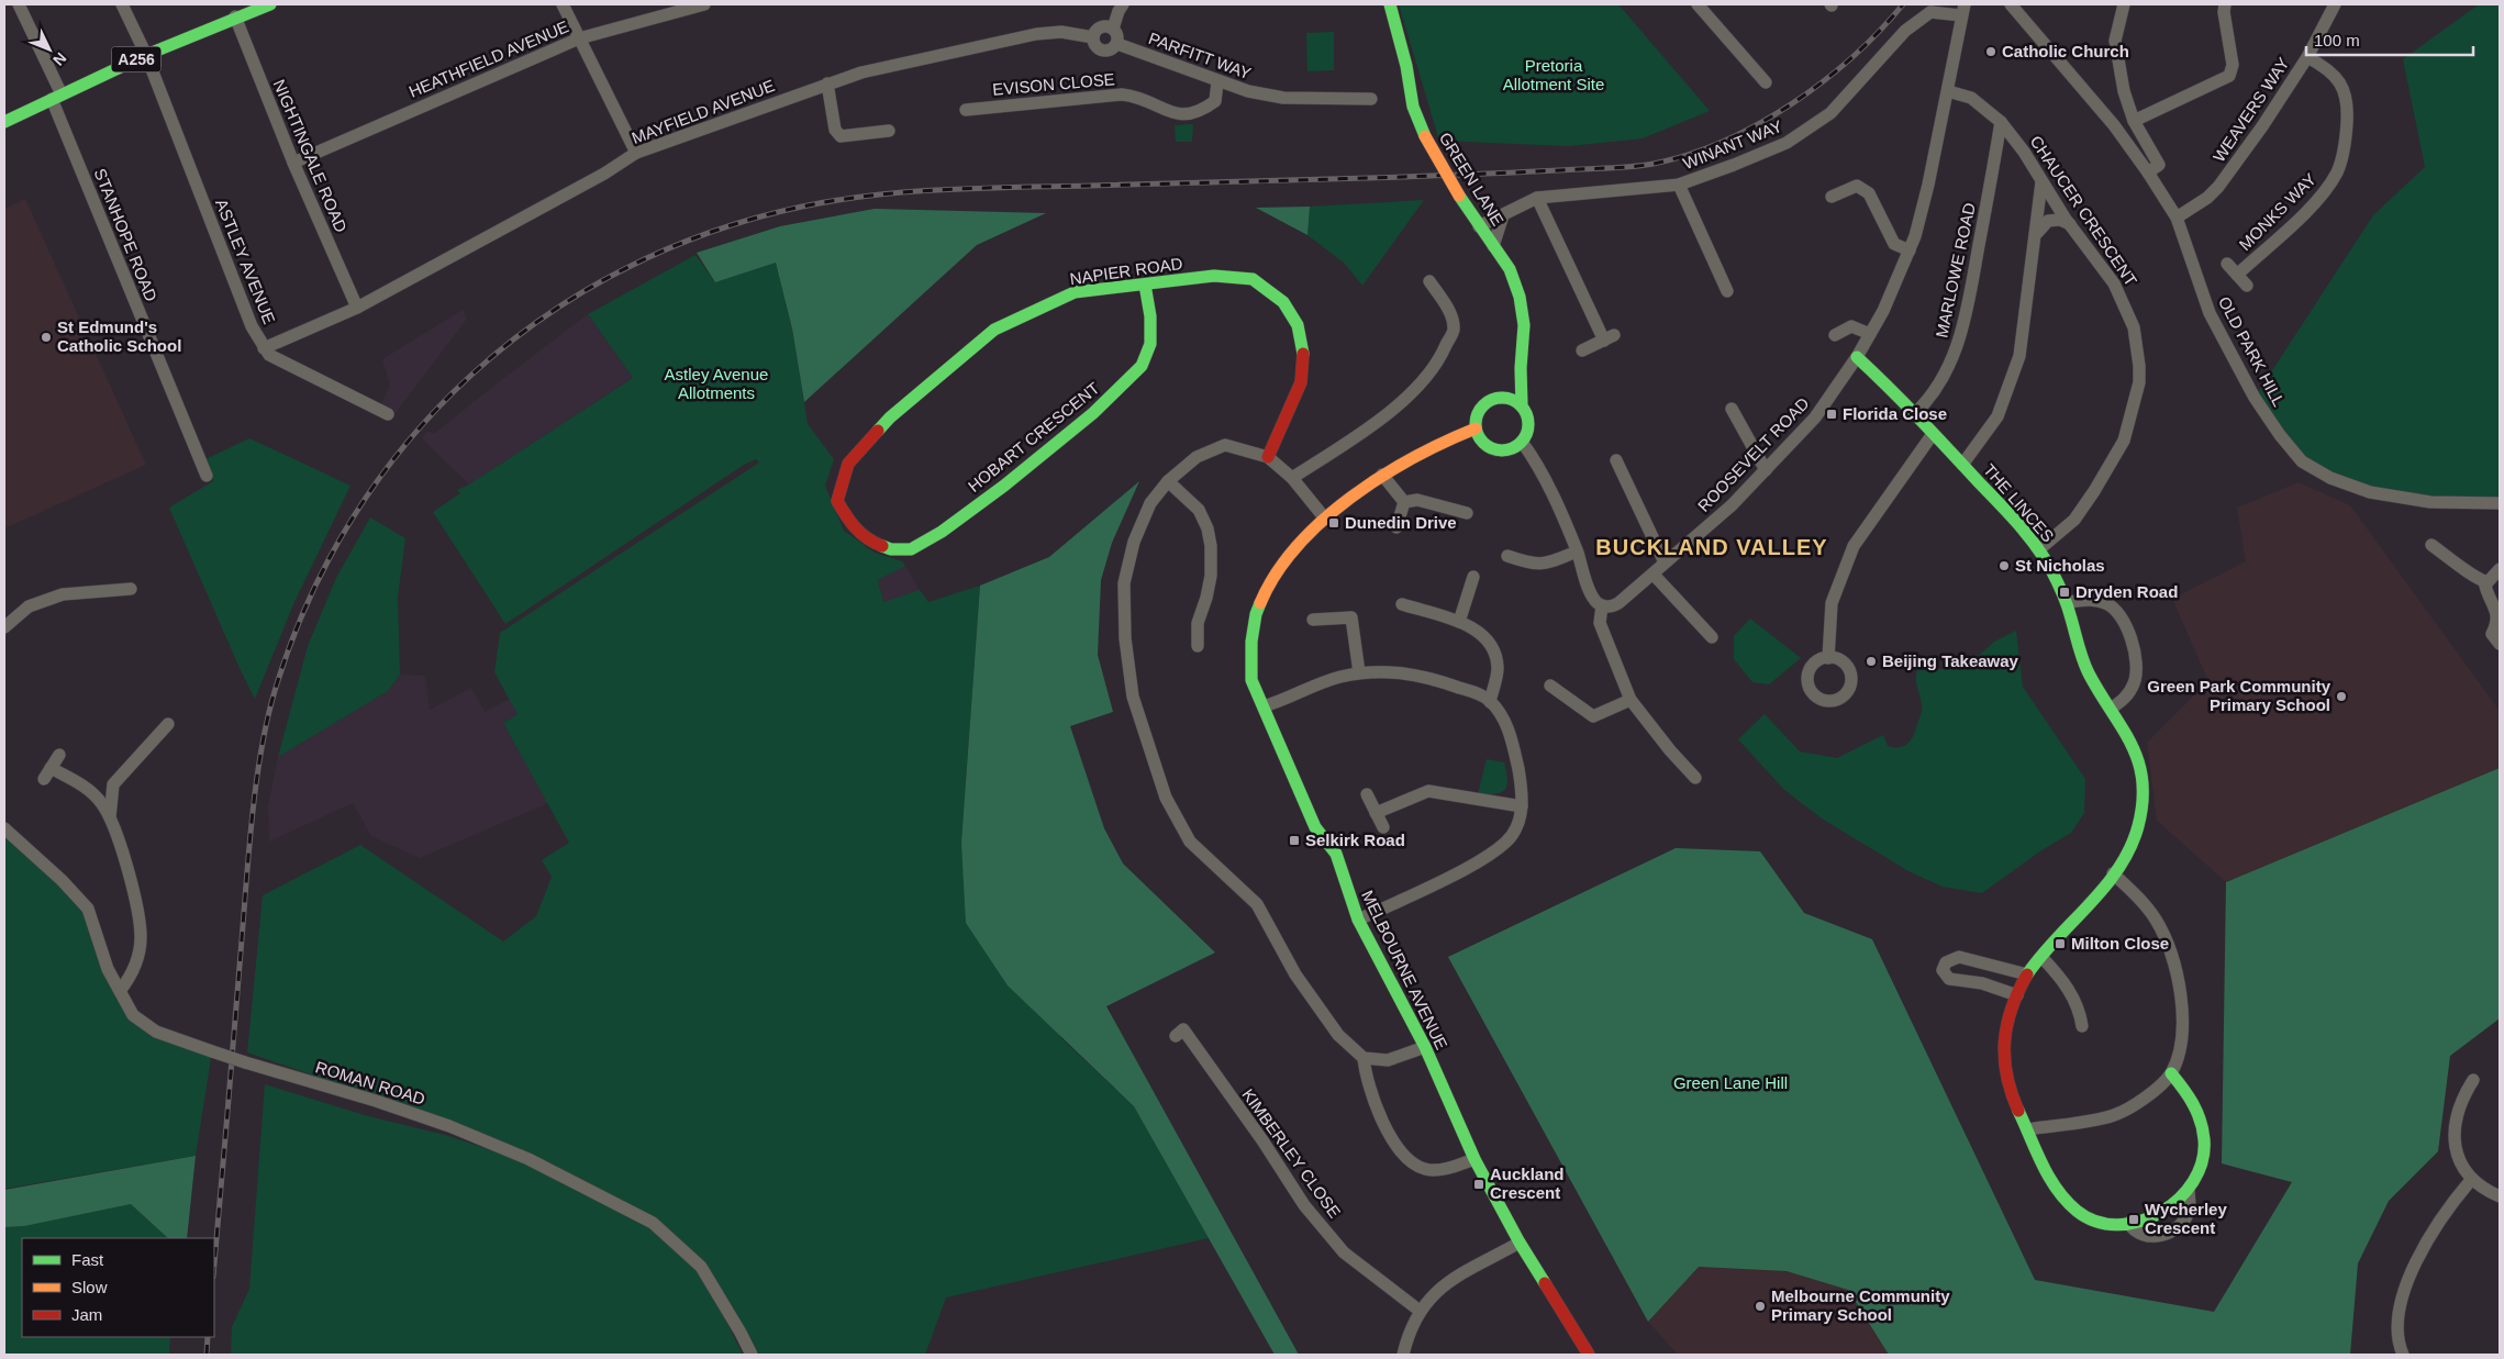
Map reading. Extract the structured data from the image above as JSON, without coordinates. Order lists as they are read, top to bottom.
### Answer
{
  "streets": {
    "street": [
      "PARFITT WAY",
      "A256",
      "HEATHFIELD AVENUE",
      "EVISON CLOSE",
      "WEAVERS WAY",
      "MAYFIELD AVENUE",
      "WINANT WAY",
      "NIGHTINGALE ROAD",
      "GREEN LANE",
      "CHAUCER CRESCENT",
      "MONKS WAY",
      "STANHOPE ROAD",
      "ASTLEY AVENUE",
      "MARLOWE ROAD",
      "NAPIER ROAD",
      "OLD PARK HILL",
      "HOBART CRESCENT",
      "ROOSEVELT ROAD",
      "THE LINCES",
      "MELBOURNE AVENUE",
      "ROMAN ROAD",
      "KIMBERLEY CLOSE"
    ]
  },
  "crossings": [
    ["PARFITT WAY", "EVISON CLOSE"],
    ["PARFITT WAY", "MAYFIELD AVENUE"],
    ["A256", "NIGHTINGALE ROAD"],
    ["A256", "STANHOPE ROAD"],
    ["A256", "ASTLEY AVENUE"],
    ["HEATHFIELD AVENUE", "NIGHTINGALE ROAD"],
    ["WEAVERS WAY", "MONKS WAY"],
    ["WEAVERS WAY", "OLD PARK HILL"],
    ["MAYFIELD AVENUE", "NIGHTINGALE ROAD"],
    ["MAYFIELD AVENUE", "ASTLEY AVENUE"],
    ["WINANT WAY", "GREEN LANE"],
    ["WINANT WAY", "ROOSEVELT ROAD"],
    ["GREEN LANE", "MELBOURNE AVENUE"],
    ["CHAUCER CRESCENT", "MARLOWE ROAD"],
    ["CHAUCER CRESCENT", "ROOSEVELT ROAD"],
    ["CHAUCER CRESCENT", "THE LINCES"],
    ["MARLOWE ROAD", "THE LINCES"],
    ["NAPIER ROAD", "HOBART CRESCENT"],
    ["ROOSEVELT ROAD", "THE LINCES"]
  ],
  "districts": ["BUCKLAND VALLEY"],
  "parks": ["Pretoria Allotment Site", "Astley Avenue Allotments", "Green Lane Hill"],
  "places": {
    "other": [
      "Catholic Church",
      "St Edmund's Catholic School",
      "St Nicholas",
      "Beijing Takeaway",
      "Green Park Community Primary School",
      "Melbourne Community Primary School"
    ],
    "transit": [
      "Florida Close",
      "Dunedin Drive",
      "Dryden Road",
      "Selkirk Road",
      "Milton Close",
      "Auckland Crescent",
      "Wycherley Crescent"
    ]
  },
  "legend": ["Fast", "Slow", "Jam"],
  "scale_bar": "100 m",
  "north": "bottom right"
}
